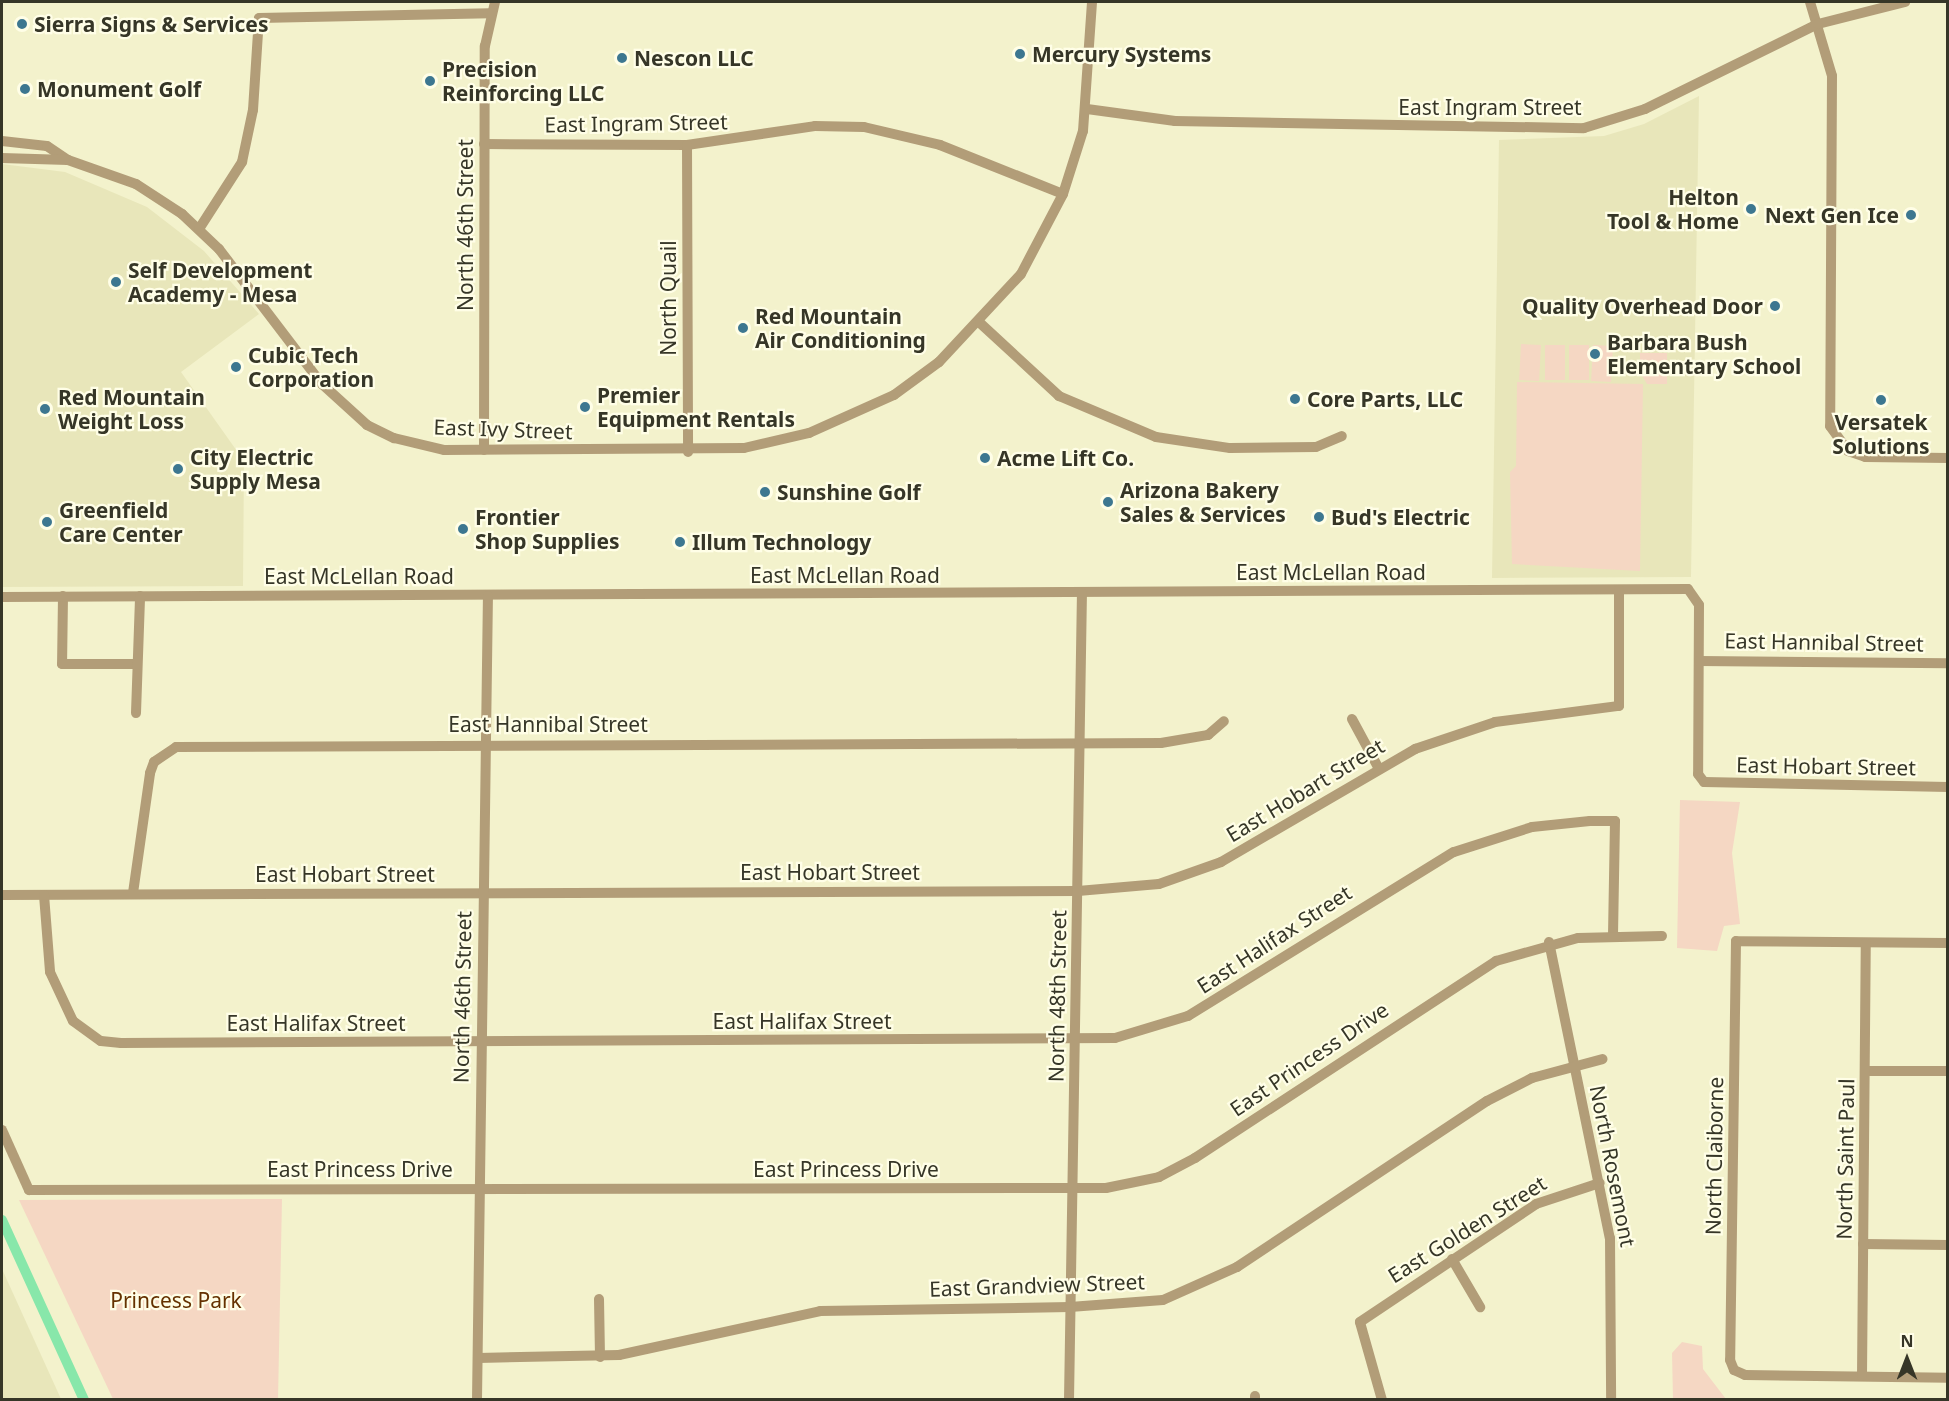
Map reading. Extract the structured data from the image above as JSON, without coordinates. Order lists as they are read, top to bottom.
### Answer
{
  "streets": {
    "street": [
      "East Ingram Street",
      "North 46th Street",
      "North Quail",
      "East Ivy Street",
      "East McLellan Road",
      "East Hannibal Street",
      "East Hobart Street",
      "East Halifax Street",
      "North 48th Street",
      "East Princess Drive",
      "North Claiborne",
      "North Saint Paul",
      "North Rosemont",
      "East Golden Street",
      "East Grandview Street"
    ]
  },
  "crossings": [
    ["East Ingram Street", "North 46th Street"],
    ["East Ingram Street", "North Quail"],
    ["North 46th Street", "East Ivy Street"],
    ["North 46th Street", "East McLellan Road"],
    ["North 46th Street", "East Hannibal Street"],
    ["North 46th Street", "East Hobart Street"],
    ["North 46th Street", "East Halifax Street"],
    ["North 46th Street", "East Princess Drive"],
    ["North 46th Street", "East Grandview Street"],
    ["North Quail", "East Ivy Street"],
    ["East McLellan Road", "East Hannibal Street"],
    ["East McLellan Road", "East Hobart Street"],
    ["East McLellan Road", "North 48th Street"],
    ["East Hannibal Street", "East Hobart Street"],
    ["East Hannibal Street", "North 48th Street"],
    ["East Hobart Street", "East Halifax Street"],
    ["East Hobart Street", "North 48th Street"],
    ["East Halifax Street", "North 48th Street"],
    ["East Halifax Street", "East Princess Drive"],
    ["North 48th Street", "East Princess Drive"],
    ["North 48th Street", "East Grandview Street"],
    ["East Princess Drive", "North Rosemont"],
    ["North Claiborne", "North Saint Paul"],
    ["North Rosemont", "East Golden Street"],
    ["North Rosemont", "East Grandview Street"]
  ],
  "parks": ["Princess Park"],
  "places": [
    "Sierra Signs & Services",
    "Mercury Systems",
    "Nescon LLC",
    "Precision Reinforcing LLC",
    "Monument Golf",
    "Helton Tool & Home",
    "Next Gen Ice",
    "Self Development Academy - Mesa",
    "Quality Overhead Door",
    "Red Mountain Air Conditioning",
    "Barbara Bush Elementary School",
    "Cubic Tech Corporation",
    "Core Parts, LLC",
    "Versatek Solutions",
    "Premier Equipment Rentals",
    "Red Mountain Weight Loss",
    "Acme Lift Co.",
    "City Electric Supply Mesa",
    "Sunshine Golf",
    "Arizona Bakery Sales & Services",
    "Bud's Electric",
    "Greenfield Care Center",
    "Frontier Shop Supplies",
    "Illum Technology"
  ],
  "north": "top"
}
